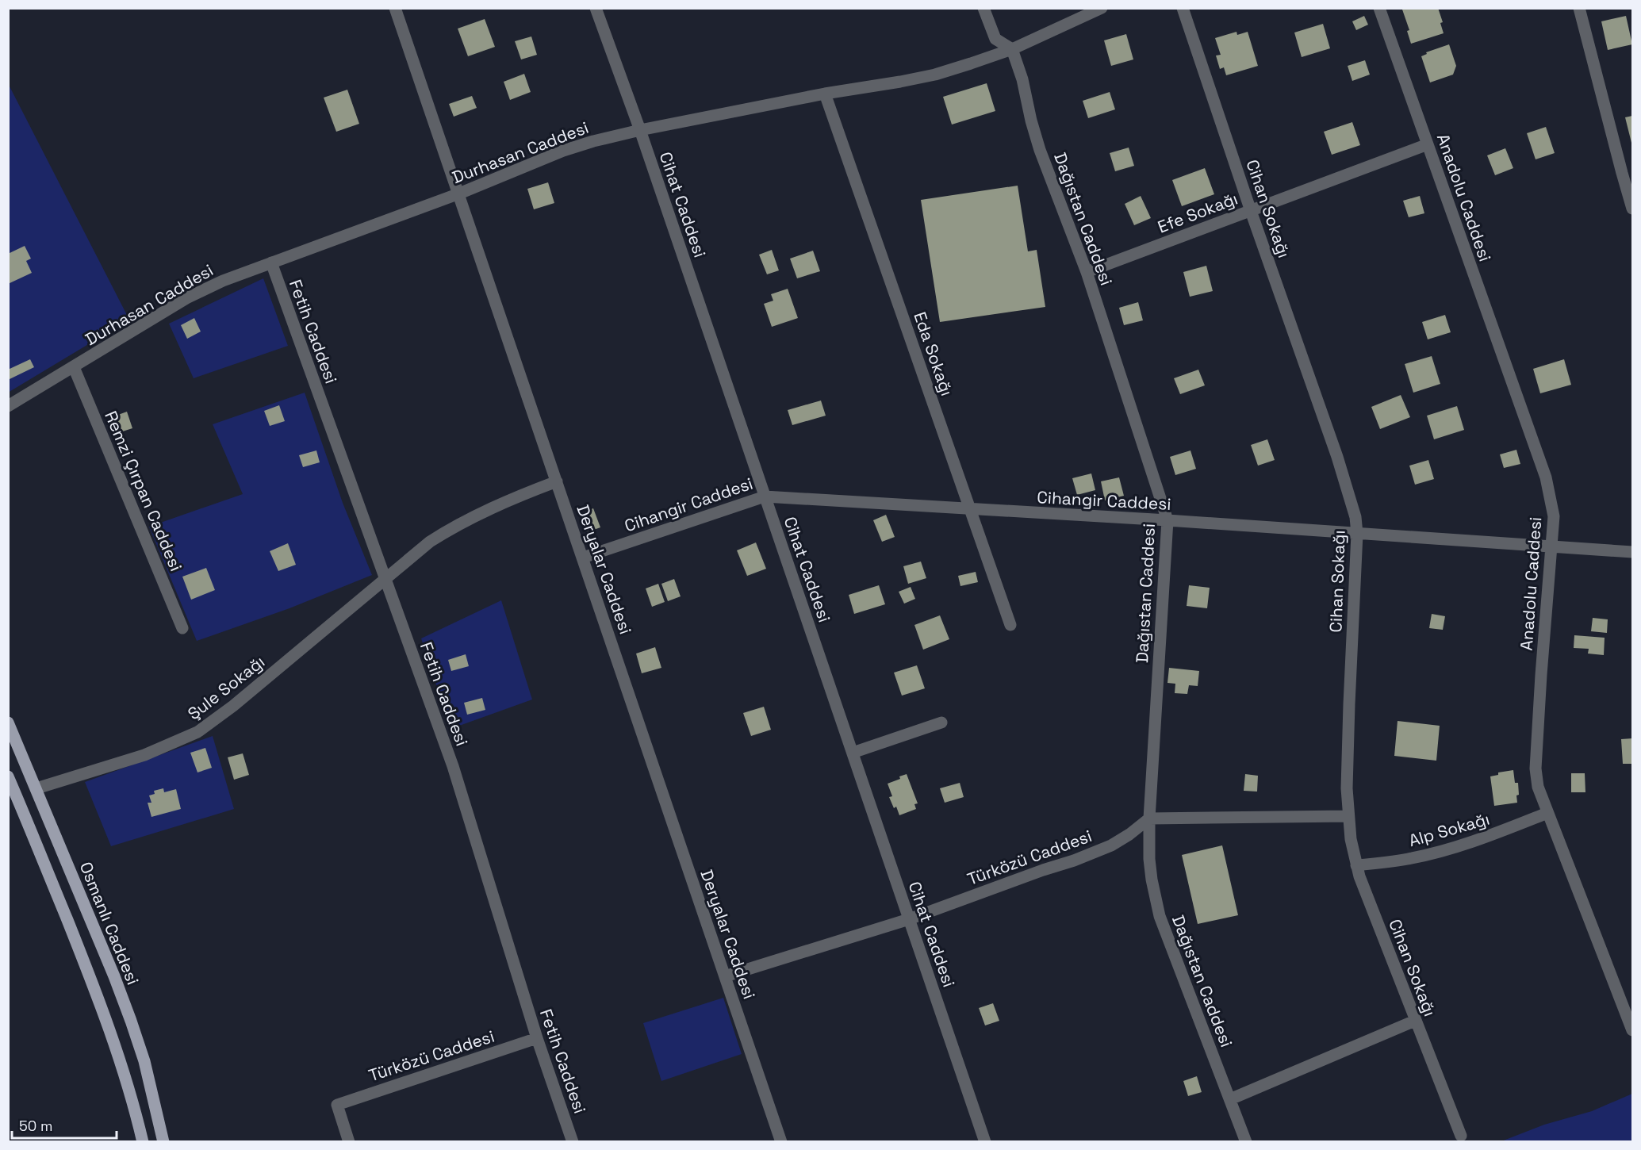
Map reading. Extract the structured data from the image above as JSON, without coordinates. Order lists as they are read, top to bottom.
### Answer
{
  "streets": {
    "main road": ["Osmanlı Caddesi"],
    "street": [
      "Durhasan Caddesi",
      "Anadolu Caddesi",
      "Cihat Caddesi",
      "Cihan Sokağı",
      "Efe Sokağı",
      "Dağıstan Caddesi",
      "Fetih Caddesi",
      "Eda Sokağı",
      "Remzi Çırpan Caddesi",
      "Cihangir Caddesi",
      "Deryalar Caddesi",
      "Şule Sokağı",
      "Alp Sokağı",
      "Türközü Caddesi"
    ]
  },
  "crossings": [
    ["Durhasan Caddesi", "Cihat Caddesi"],
    ["Durhasan Caddesi", "Dağıstan Caddesi"],
    ["Durhasan Caddesi", "Fetih Caddesi"],
    ["Durhasan Caddesi", "Eda Sokağı"],
    ["Durhasan Caddesi", "Remzi Çırpan Caddesi"],
    ["Durhasan Caddesi", "Deryalar Caddesi"],
    ["Anadolu Caddesi", "Efe Sokağı"],
    ["Anadolu Caddesi", "Cihangir Caddesi"],
    ["Anadolu Caddesi", "Alp Sokağı"],
    ["Cihat Caddesi", "Cihangir Caddesi"],
    ["Cihat Caddesi", "Türközü Caddesi"],
    ["Cihan Sokağı", "Efe Sokağı"],
    ["Cihan Sokağı", "Cihangir Caddesi"],
    ["Cihan Sokağı", "Alp Sokağı"],
    ["Efe Sokağı", "Dağıstan Caddesi"],
    ["Dağıstan Caddesi", "Cihangir Caddesi"],
    ["Dağıstan Caddesi", "Türközü Caddesi"],
    ["Fetih Caddesi", "Şule Sokağı"],
    ["Fetih Caddesi", "Türközü Caddesi"],
    ["Eda Sokağı", "Cihangir Caddesi"],
    ["Cihangir Caddesi", "Deryalar Caddesi"],
    ["Deryalar Caddesi", "Şule Sokağı"],
    ["Deryalar Caddesi", "Türközü Caddesi"],
    ["Şule Sokağı", "Osmanlı Caddesi"]
  ],
  "scale_bar": "50 m"
}
